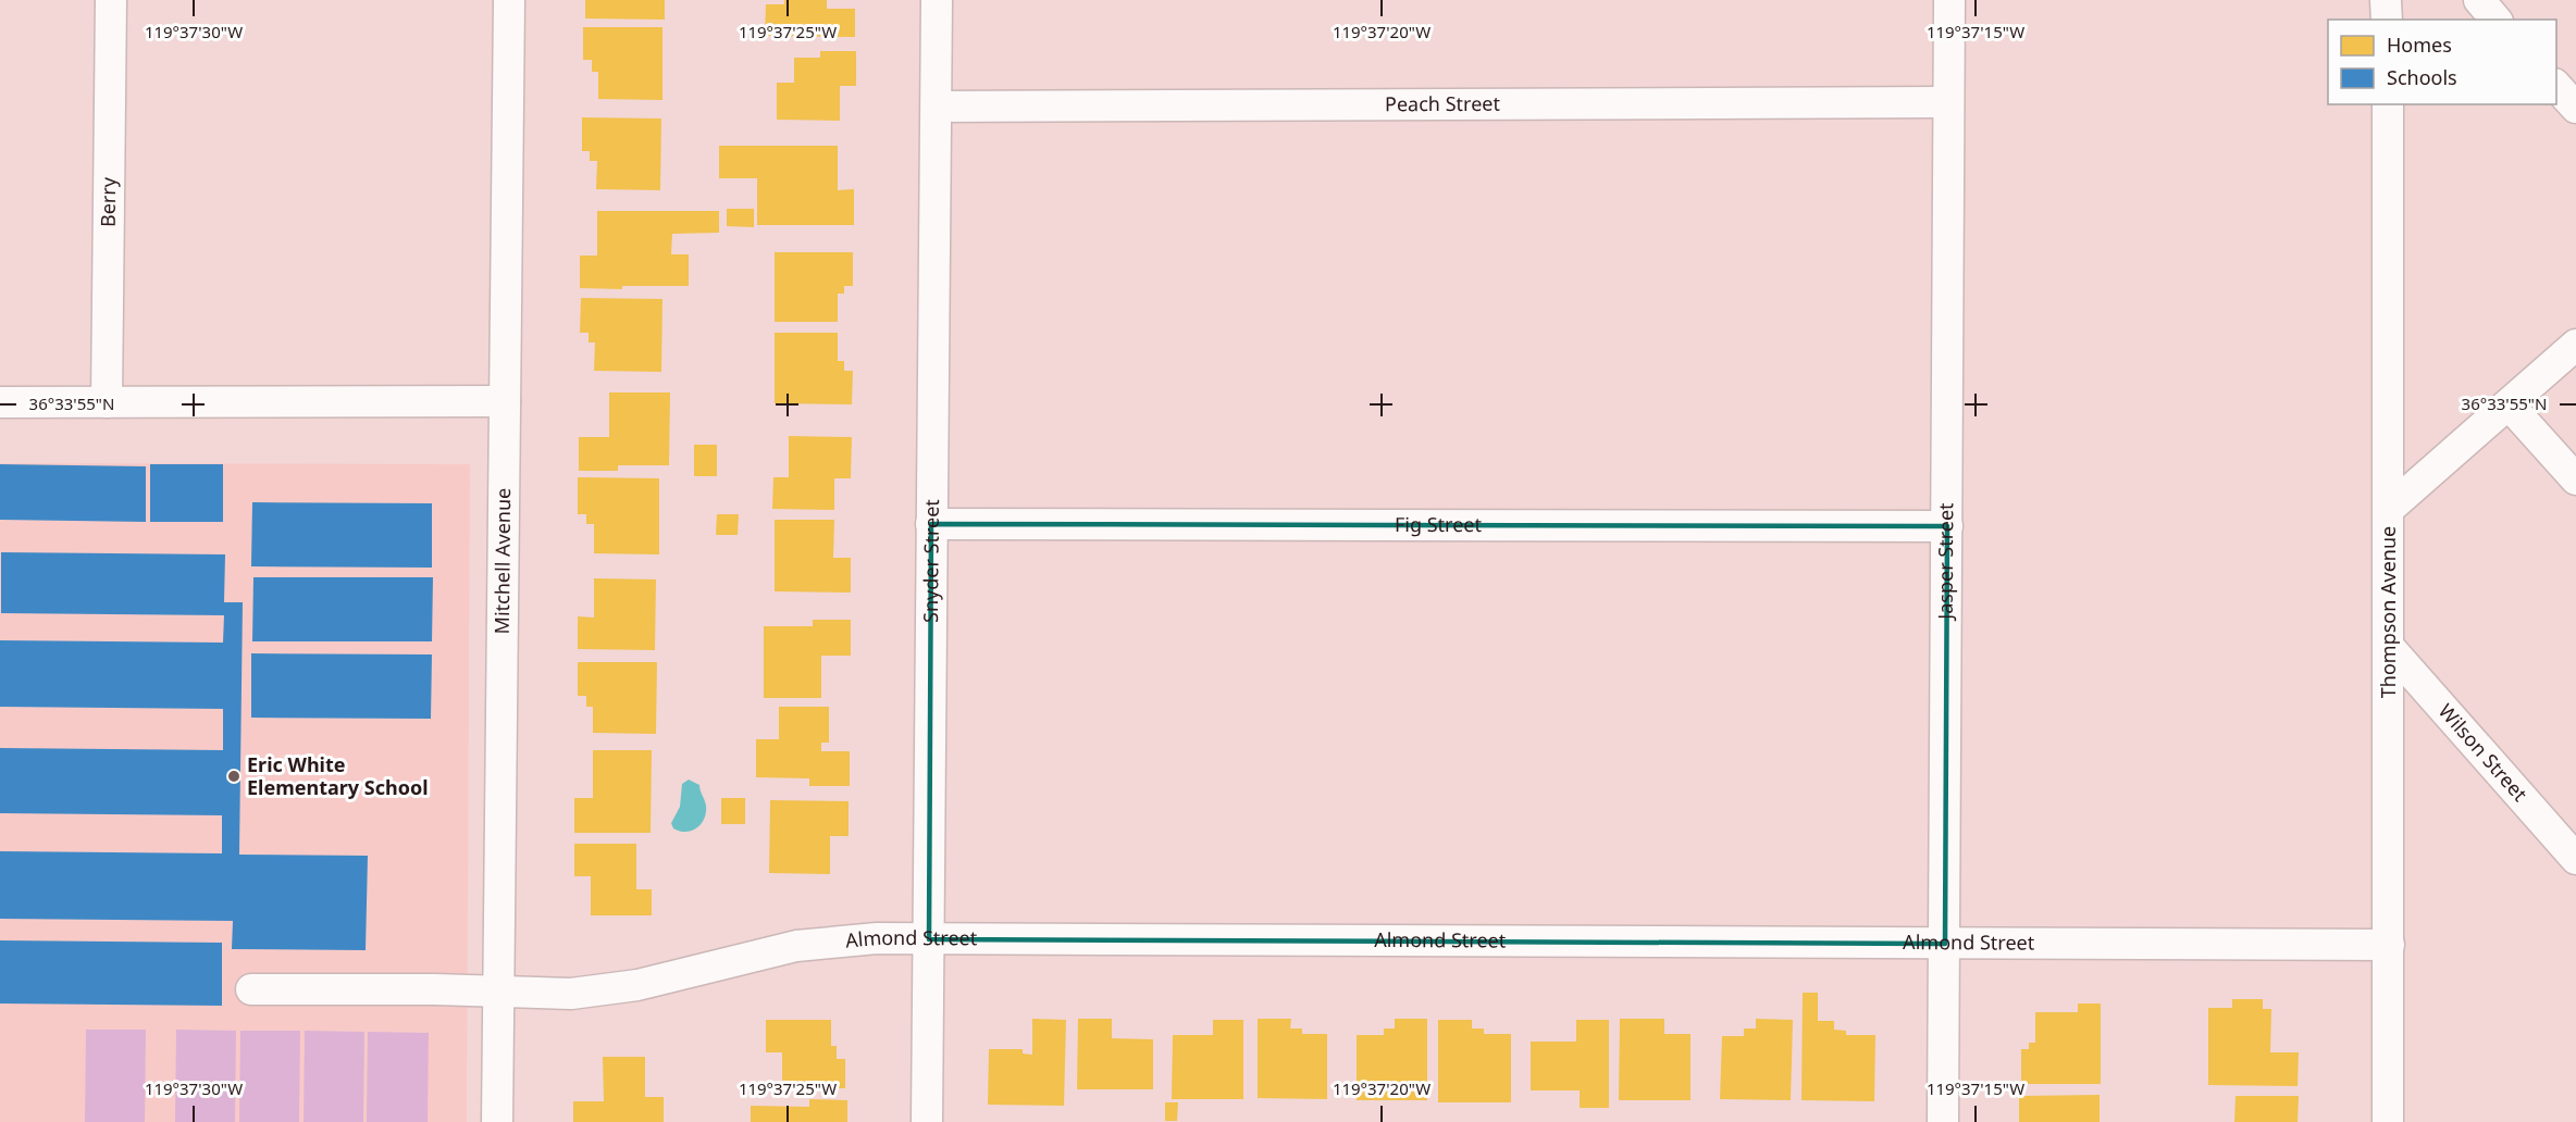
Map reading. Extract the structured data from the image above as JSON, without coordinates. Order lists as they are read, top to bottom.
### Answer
{
  "streets": {
    "street": [
      "Peach Street",
      "Berry",
      "Fig Street",
      "Mitchell Avenue",
      "Snyder Street",
      "Jasper Street",
      "Thompson Avenue",
      "Wilson Street",
      "Almond Street"
    ]
  },
  "crossings": [
    ["Peach Street", "Snyder Street"],
    ["Peach Street", "Jasper Street"],
    ["Fig Street", "Snyder Street"],
    ["Fig Street", "Jasper Street"],
    ["Mitchell Avenue", "Almond Street"],
    ["Snyder Street", "Almond Street"],
    ["Jasper Street", "Almond Street"],
    ["Thompson Avenue", "Wilson Street"],
    ["Thompson Avenue", "Almond Street"]
  ],
  "places": ["Eric White Elementary School"],
  "legend": ["Homes", "Schools"],
  "coordinates": [
    "119°37'30\"W",
    "119°37'25\"W",
    "119°37'20\"W",
    "119°37'15\"W",
    "36°33'55\"N"
  ]
}
